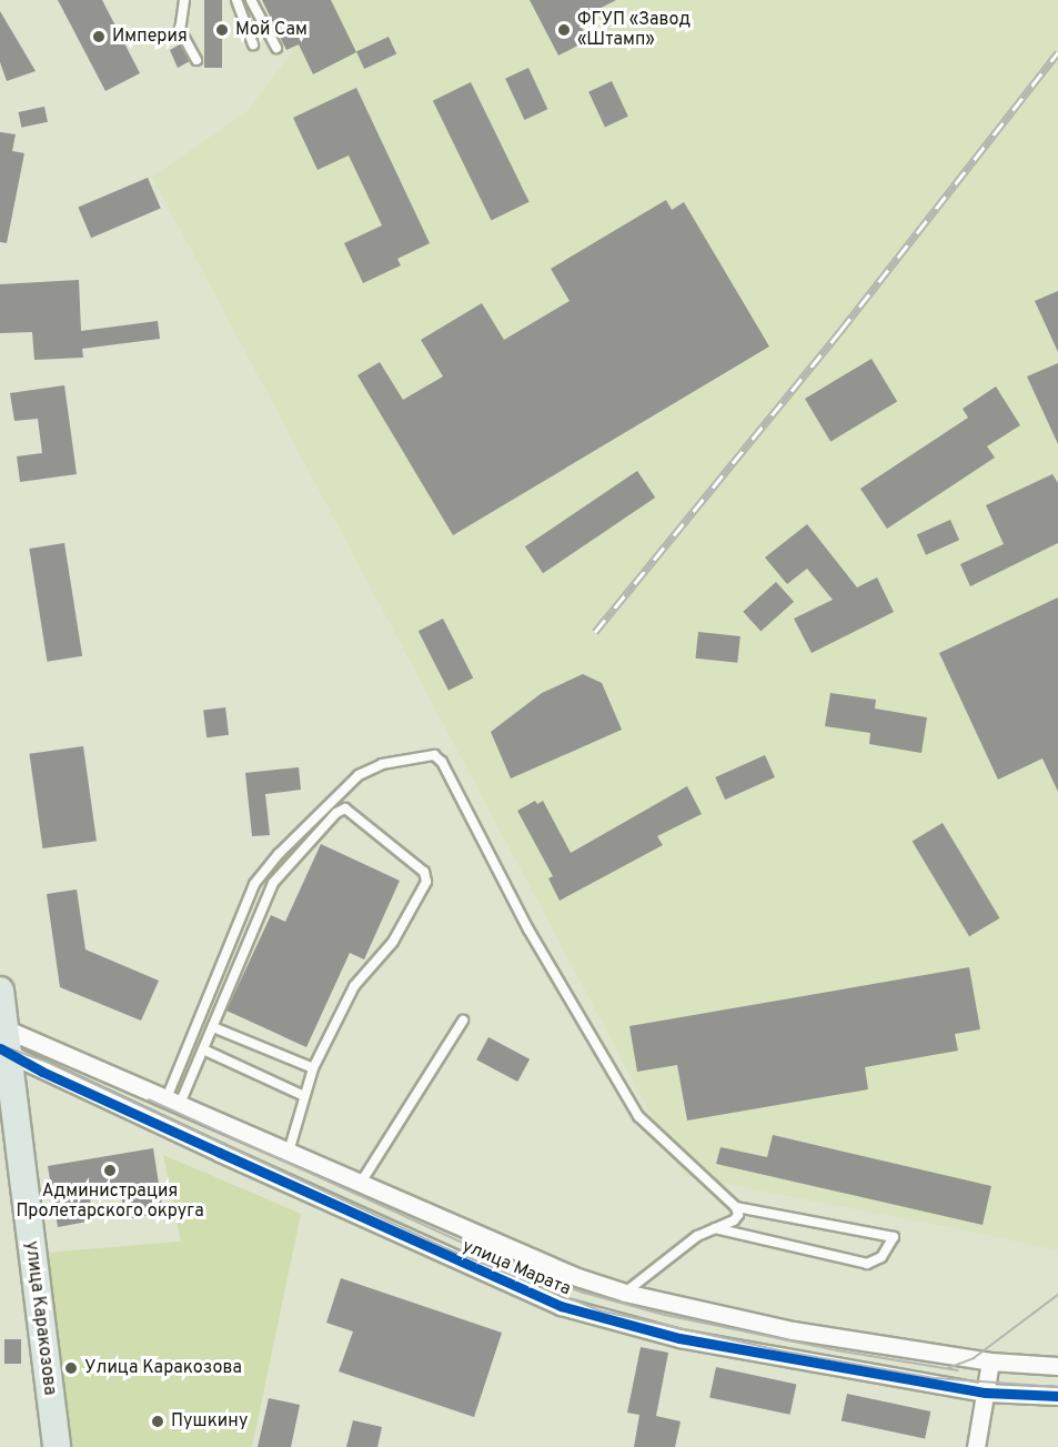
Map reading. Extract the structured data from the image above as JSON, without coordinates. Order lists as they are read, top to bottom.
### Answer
{
  "streets": {
    "main road": ["улица Каракозова"],
    "street": ["улица Марата"]
  },
  "crossings": [
    ["улица Марата", "улица Каракозова"]
  ],
  "places": [
    "Мой Сам",
    "ФГУП «Завод «Штамп»",
    "Империя",
    "Администрация Пролетарского округа",
    "Улица Каракозова",
    "Пушкину"
  ]
}
